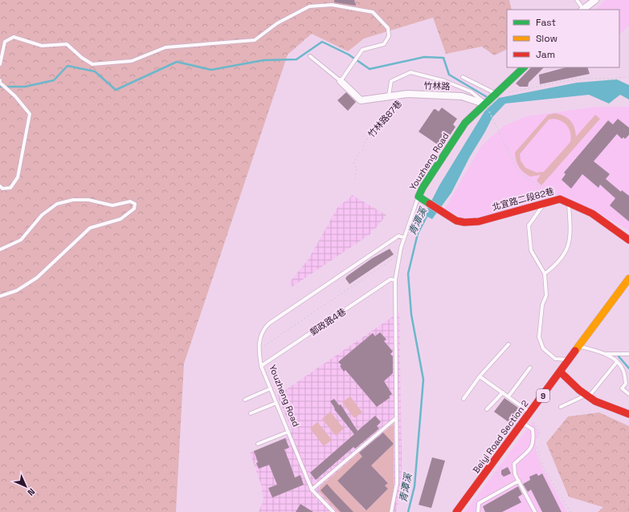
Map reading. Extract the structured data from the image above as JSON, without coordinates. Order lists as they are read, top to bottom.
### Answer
{
  "streets": {
    "street": [
      "竹林路",
      "Youzheng Road",
      "北宜路二段82巷",
      "9",
      "Beiyi Road Section 2"
    ],
    "lane": ["郵政路4巷"],
    "path": ["竹林路87巷"]
  },
  "crossings": [
    ["竹林路", "竹林路87巷"],
    ["竹林路", "Youzheng Road"],
    ["Youzheng Road", "北宜路二段82巷"],
    ["Youzheng Road", "郵政路4巷"]
  ],
  "water": ["青潭溪"],
  "legend": ["Fast", "Slow", "Jam"],
  "north": "bottom right"
}
